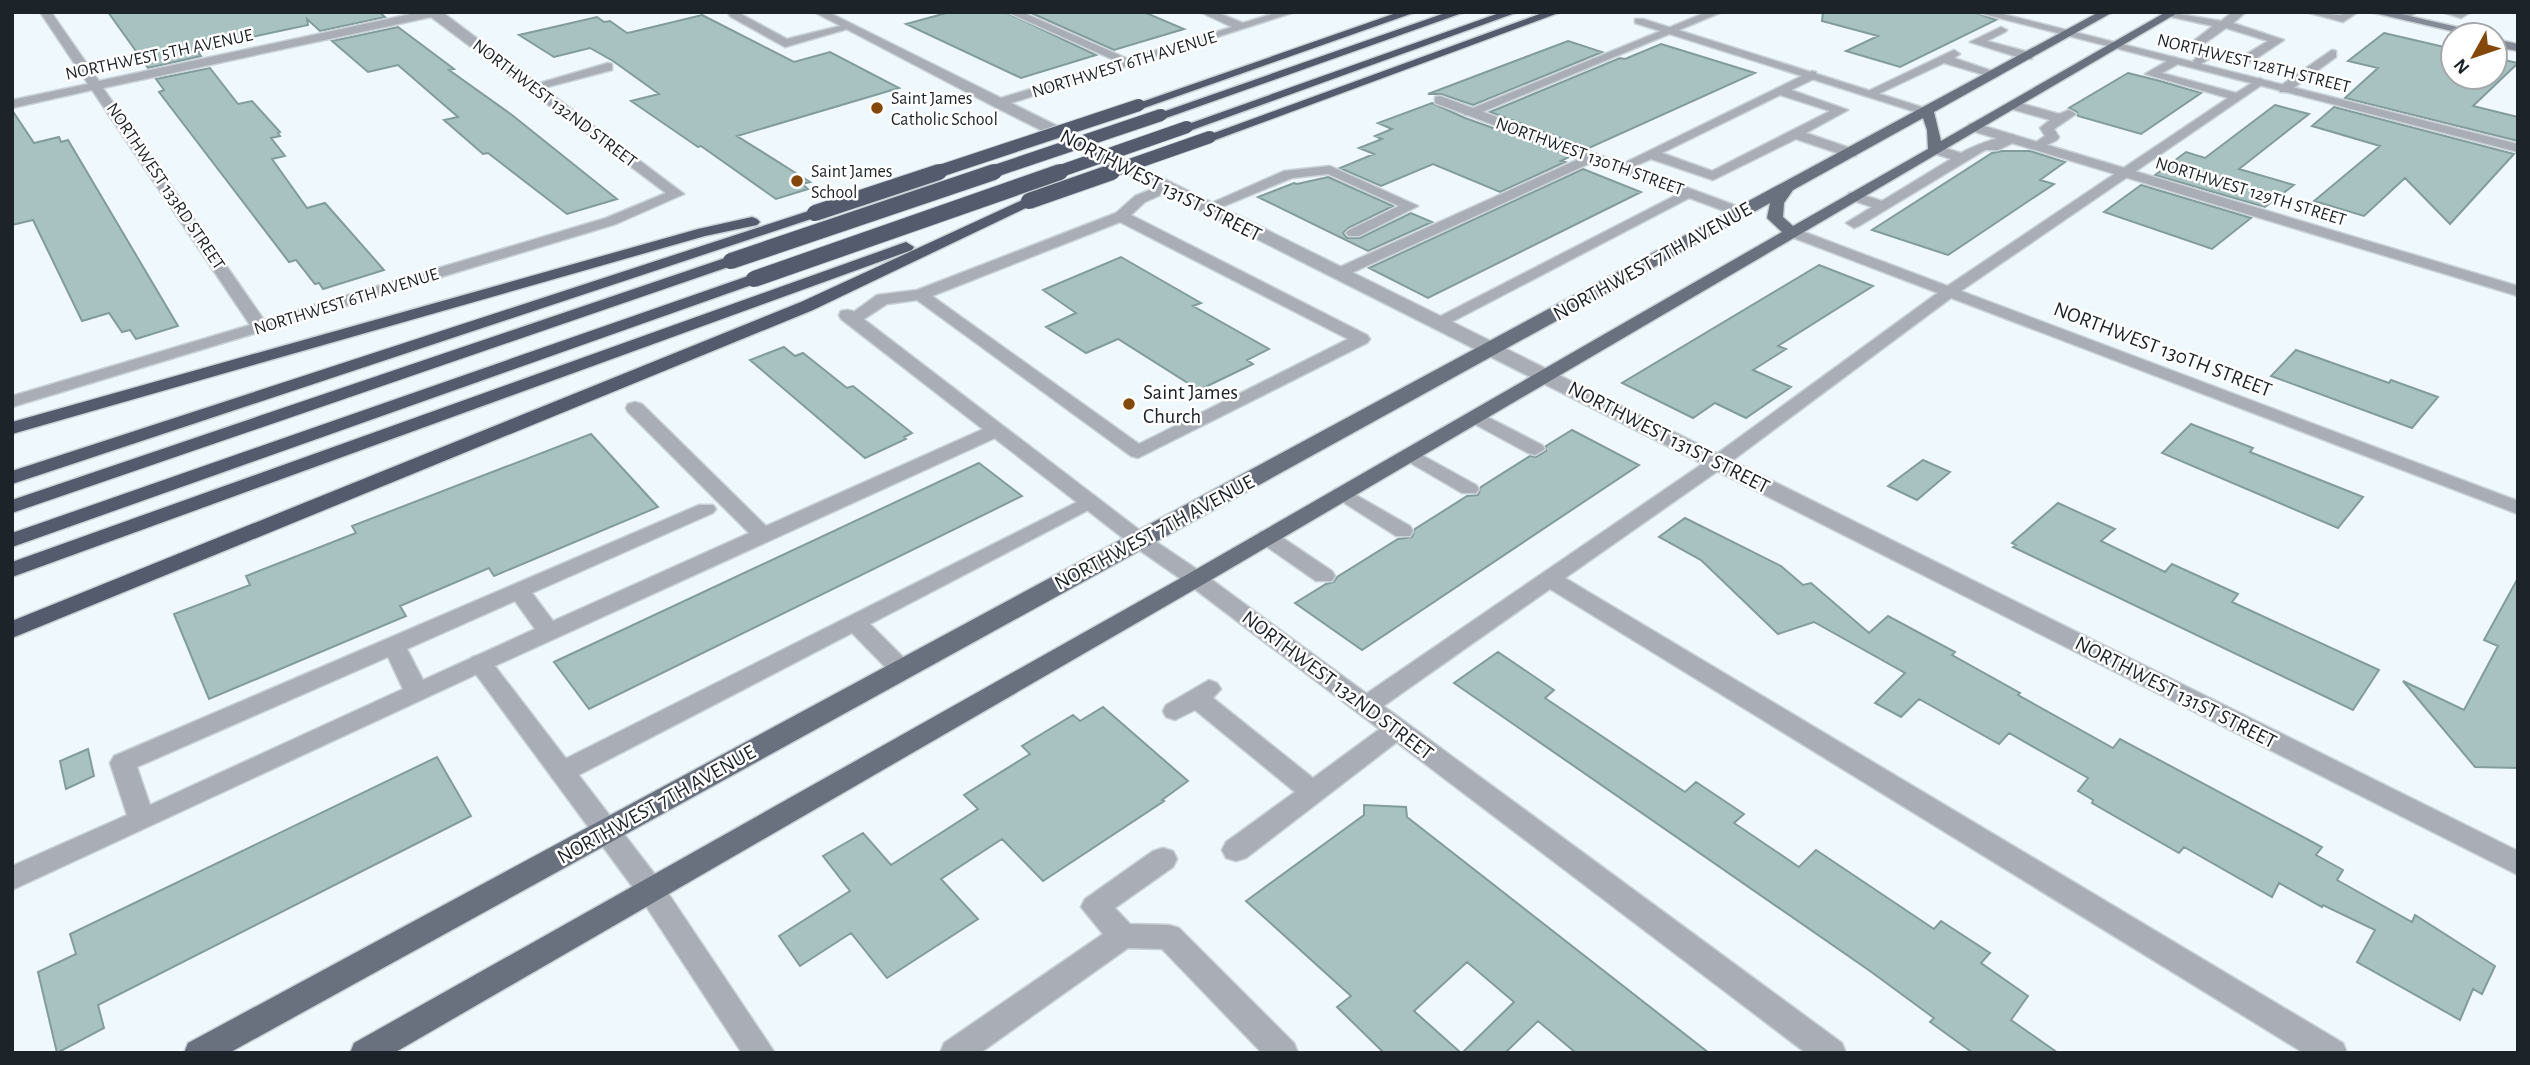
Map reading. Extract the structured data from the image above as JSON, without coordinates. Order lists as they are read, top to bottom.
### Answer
{
  "streets": {
    "main road": ["NORTHWEST 7TH AVENUE"],
    "street": [
      "NORTHWEST 5TH AVENUE",
      "NORTHWEST 128TH STREET",
      "NORTHWEST 6TH AVENUE",
      "NORTHWEST 132ND STREET",
      "NORTHWEST 130TH STREET",
      "NORTHWEST 131ST STREET",
      "NORTHWEST 133RD STREET",
      "NORTHWEST 129TH STREET"
    ]
  },
  "crossings": [
    ["NORTHWEST 5TH AVENUE", "NORTHWEST 132ND STREET"],
    ["NORTHWEST 5TH AVENUE", "NORTHWEST 133RD STREET"],
    ["NORTHWEST 128TH STREET", "NORTHWEST 7TH AVENUE"],
    ["NORTHWEST 6TH AVENUE", "NORTHWEST 132ND STREET"],
    ["NORTHWEST 6TH AVENUE", "NORTHWEST 131ST STREET"],
    ["NORTHWEST 6TH AVENUE", "NORTHWEST 133RD STREET"],
    ["NORTHWEST 132ND STREET", "NORTHWEST 7TH AVENUE"],
    ["NORTHWEST 130TH STREET", "NORTHWEST 7TH AVENUE"],
    ["NORTHWEST 131ST STREET", "NORTHWEST 7TH AVENUE"],
    ["NORTHWEST 129TH STREET", "NORTHWEST 7TH AVENUE"]
  ],
  "places": ["Saint James Catholic School", "Saint James School", "Saint James Church"],
  "north": "bottom left"
}
